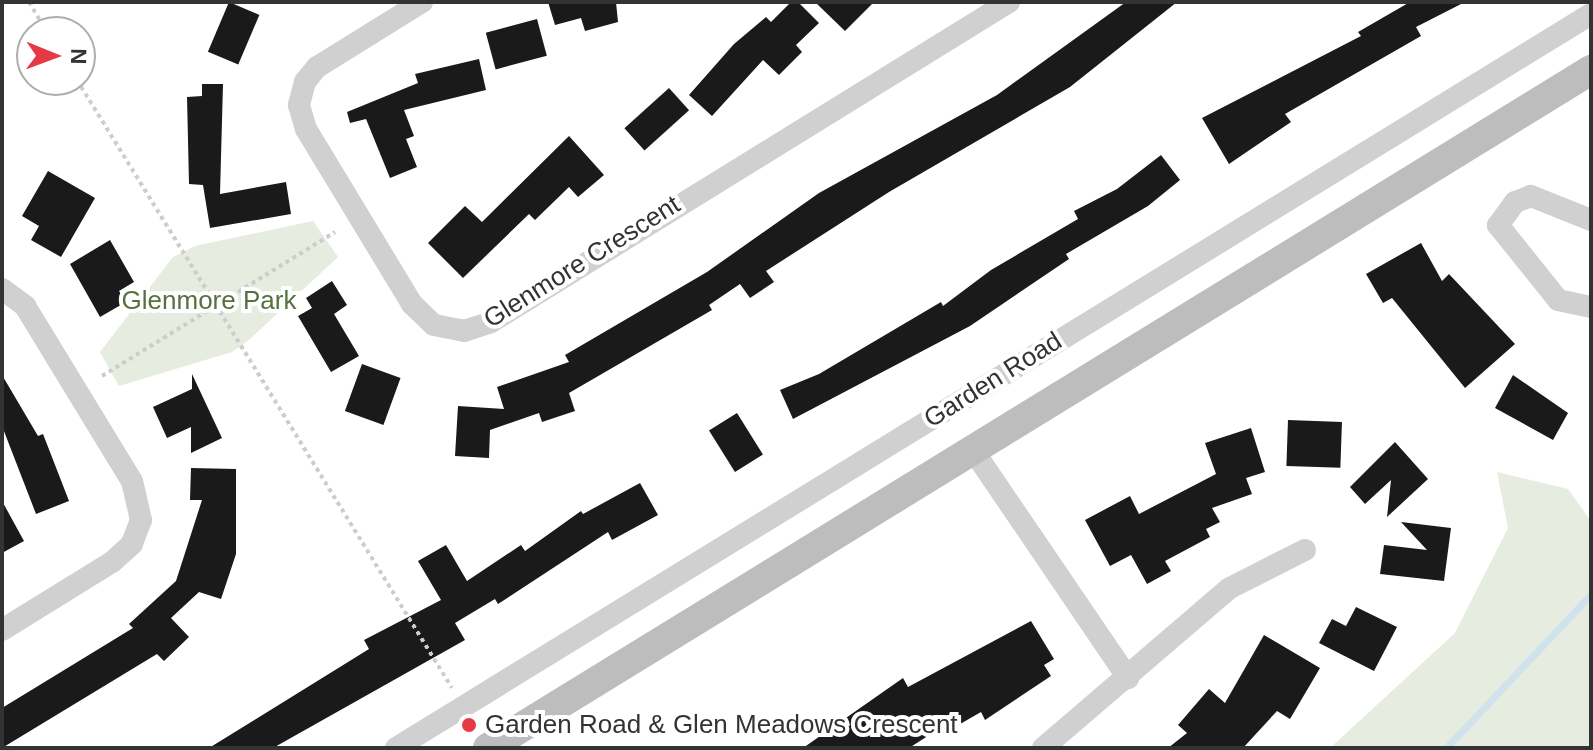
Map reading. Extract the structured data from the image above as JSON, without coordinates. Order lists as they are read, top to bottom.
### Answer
{
  "streets": {
    "street": ["Glenmore Crescent", "Garden Road"]
  },
  "parks": ["Glenmore Park"],
  "places": ["Garden Road & Glen Meadows Crescent"],
  "north": "right"
}
